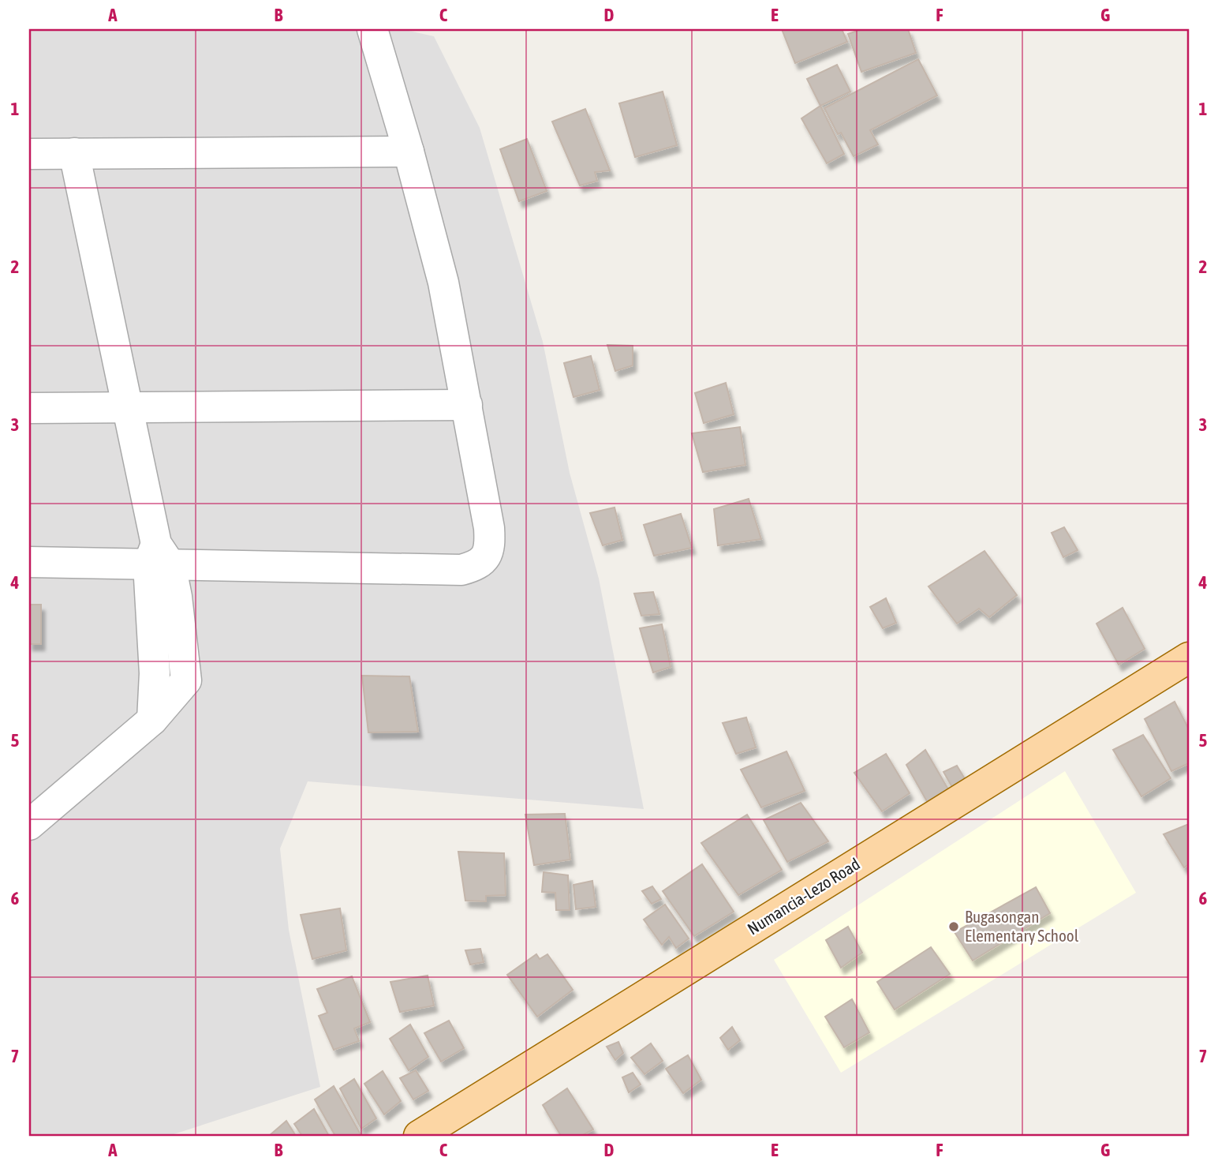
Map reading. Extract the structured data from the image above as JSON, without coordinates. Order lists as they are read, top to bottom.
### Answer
{
  "streets": {
    "main road": ["Numancia-Lezo Road"]
  },
  "places": ["Bugasongan Elementary School"],
  "grid": {
    "columns": [
      "A",
      "B",
      "C",
      "D",
      "E",
      "F",
      "G"
    ],
    "rows": [
      "1",
      "2",
      "3",
      "4",
      "5",
      "6",
      "7"
    ]
  }
}
